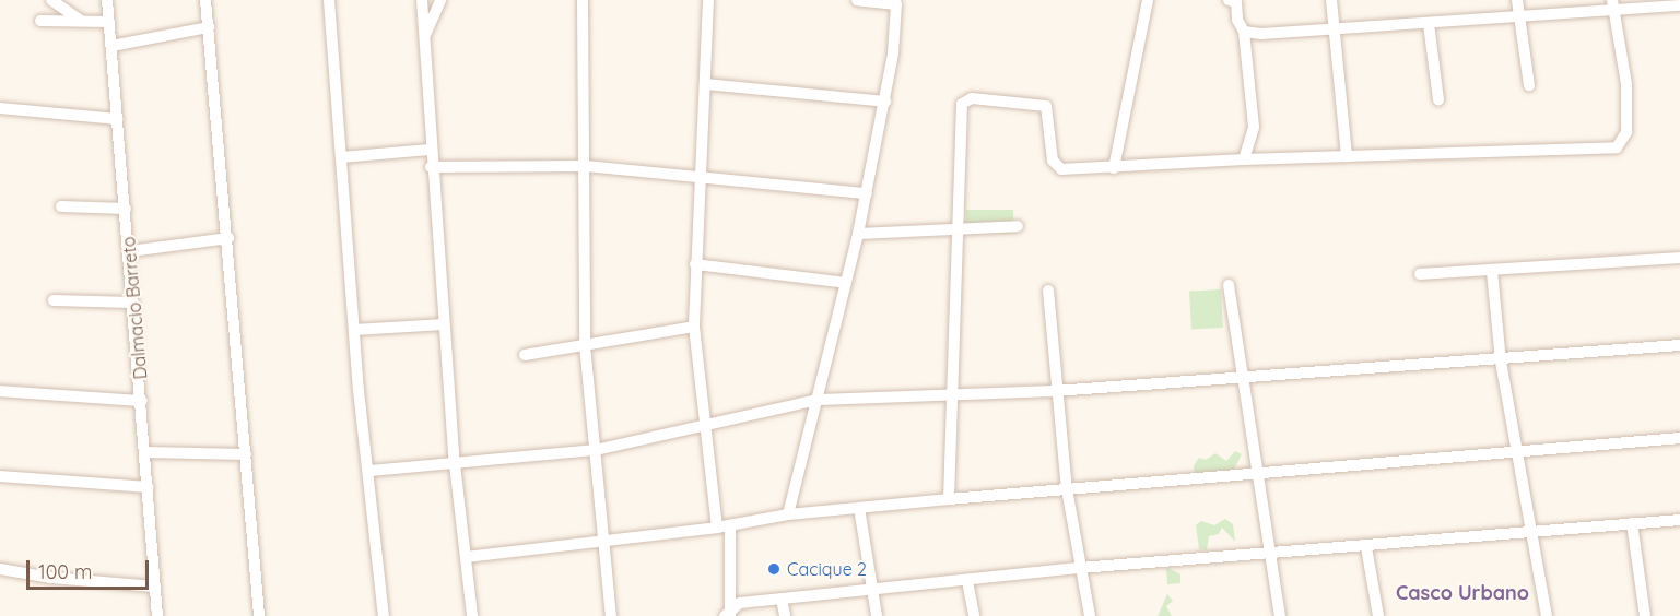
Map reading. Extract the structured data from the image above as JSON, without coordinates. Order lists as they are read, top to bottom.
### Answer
{
  "streets": {
    "street": ["Dalmacio Barreto"]
  },
  "districts": ["Casco Urbano"],
  "places": ["Cacique 2"],
  "scale_bar": "100 m"
}
